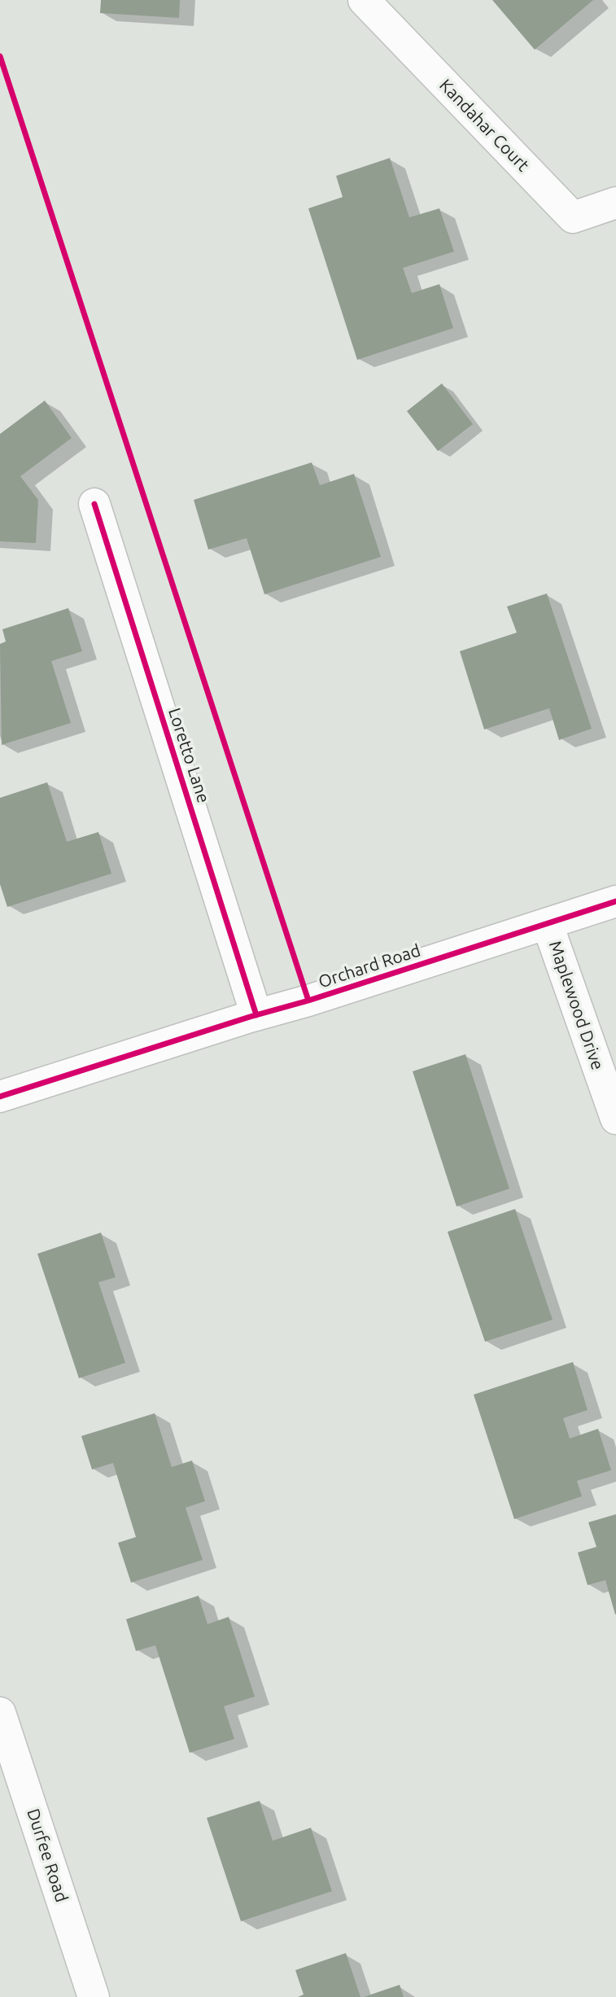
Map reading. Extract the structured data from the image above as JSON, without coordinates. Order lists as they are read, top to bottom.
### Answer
{
  "streets": {
    "street": [
      "Kandahar Court",
      "Loretto Lane",
      "Orchard Road",
      "Maplewood Drive",
      "Durfee Road"
    ]
  },
  "crossings": [
    ["Loretto Lane", "Orchard Road"],
    ["Orchard Road", "Maplewood Drive"]
  ]
}
